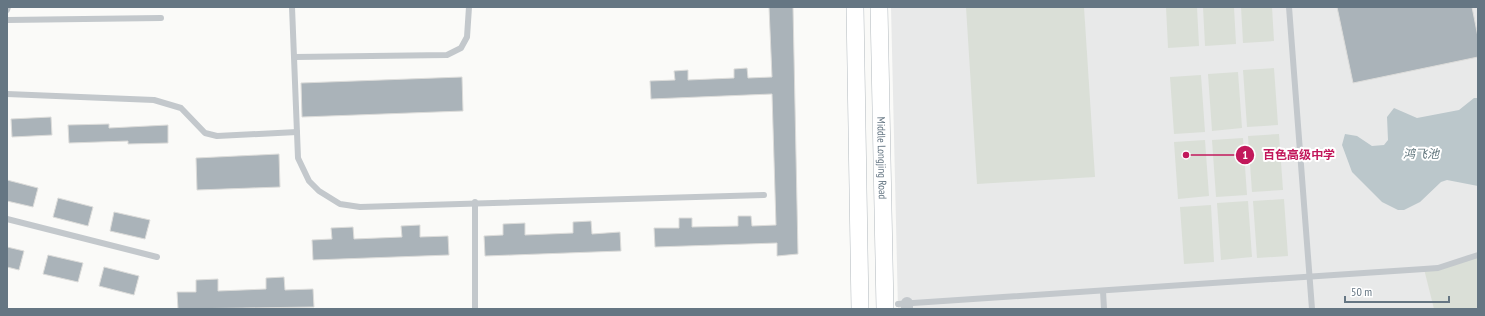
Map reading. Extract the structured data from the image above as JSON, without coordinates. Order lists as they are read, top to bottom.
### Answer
{
  "streets": {
    "street": ["Middle Longjing Road"]
  },
  "water": ["鸿飞池"],
  "places": ["百色高级中学"],
  "scale_bar": "50 m"
}
